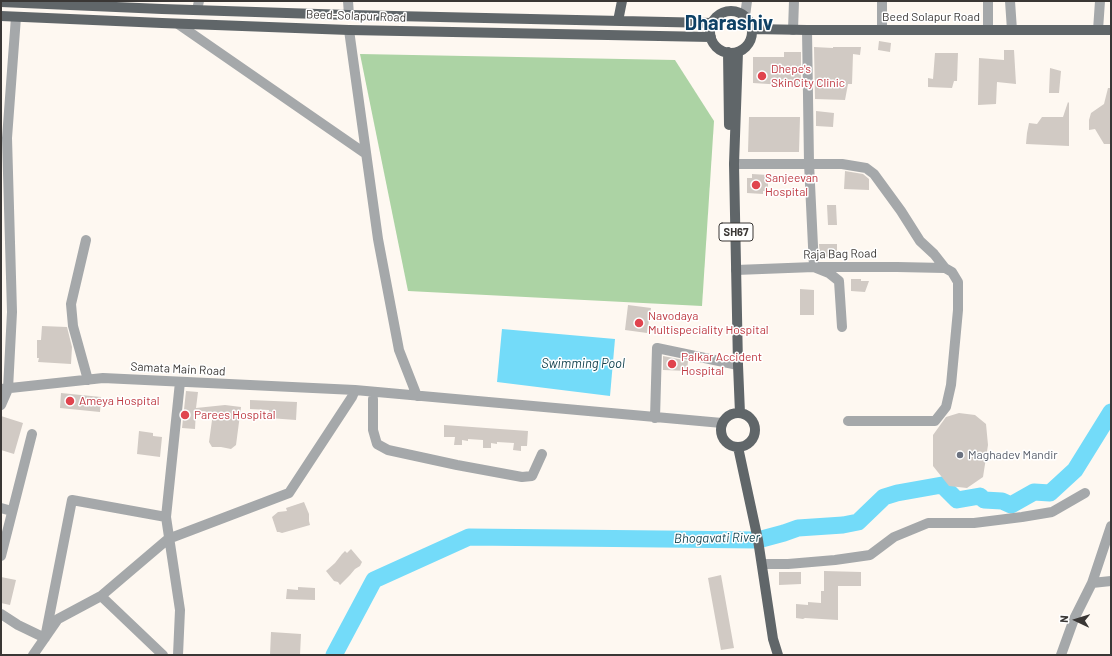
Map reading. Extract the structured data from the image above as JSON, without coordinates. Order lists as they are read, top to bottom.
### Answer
{
  "streets": {
    "main road": ["Beed-Solapur Road", "Beed Solapur Road", "SH67"],
    "street": ["Raja Bag Road", "Samata Main Road"]
  },
  "crossings": [
    ["Beed-Solapur Road", "Beed Solapur Road"],
    ["Beed-Solapur Road", "SH67"],
    ["Beed Solapur Road", "SH67"],
    ["SH67", "Raja Bag Road"]
  ],
  "districts": ["Dharashiv"],
  "water": ["Swimming Pool", "Bhogavati River"],
  "places": [
    "Dhepe's SkinCity Clinic",
    "Sanjeevan Hospital",
    "Navodaya Multispeciality Hospital",
    "Palkar Accident Hospital",
    "Ameya Hospital",
    "Parees Hospital",
    "Maghadev Mandir"
  ],
  "north": "left"
}
